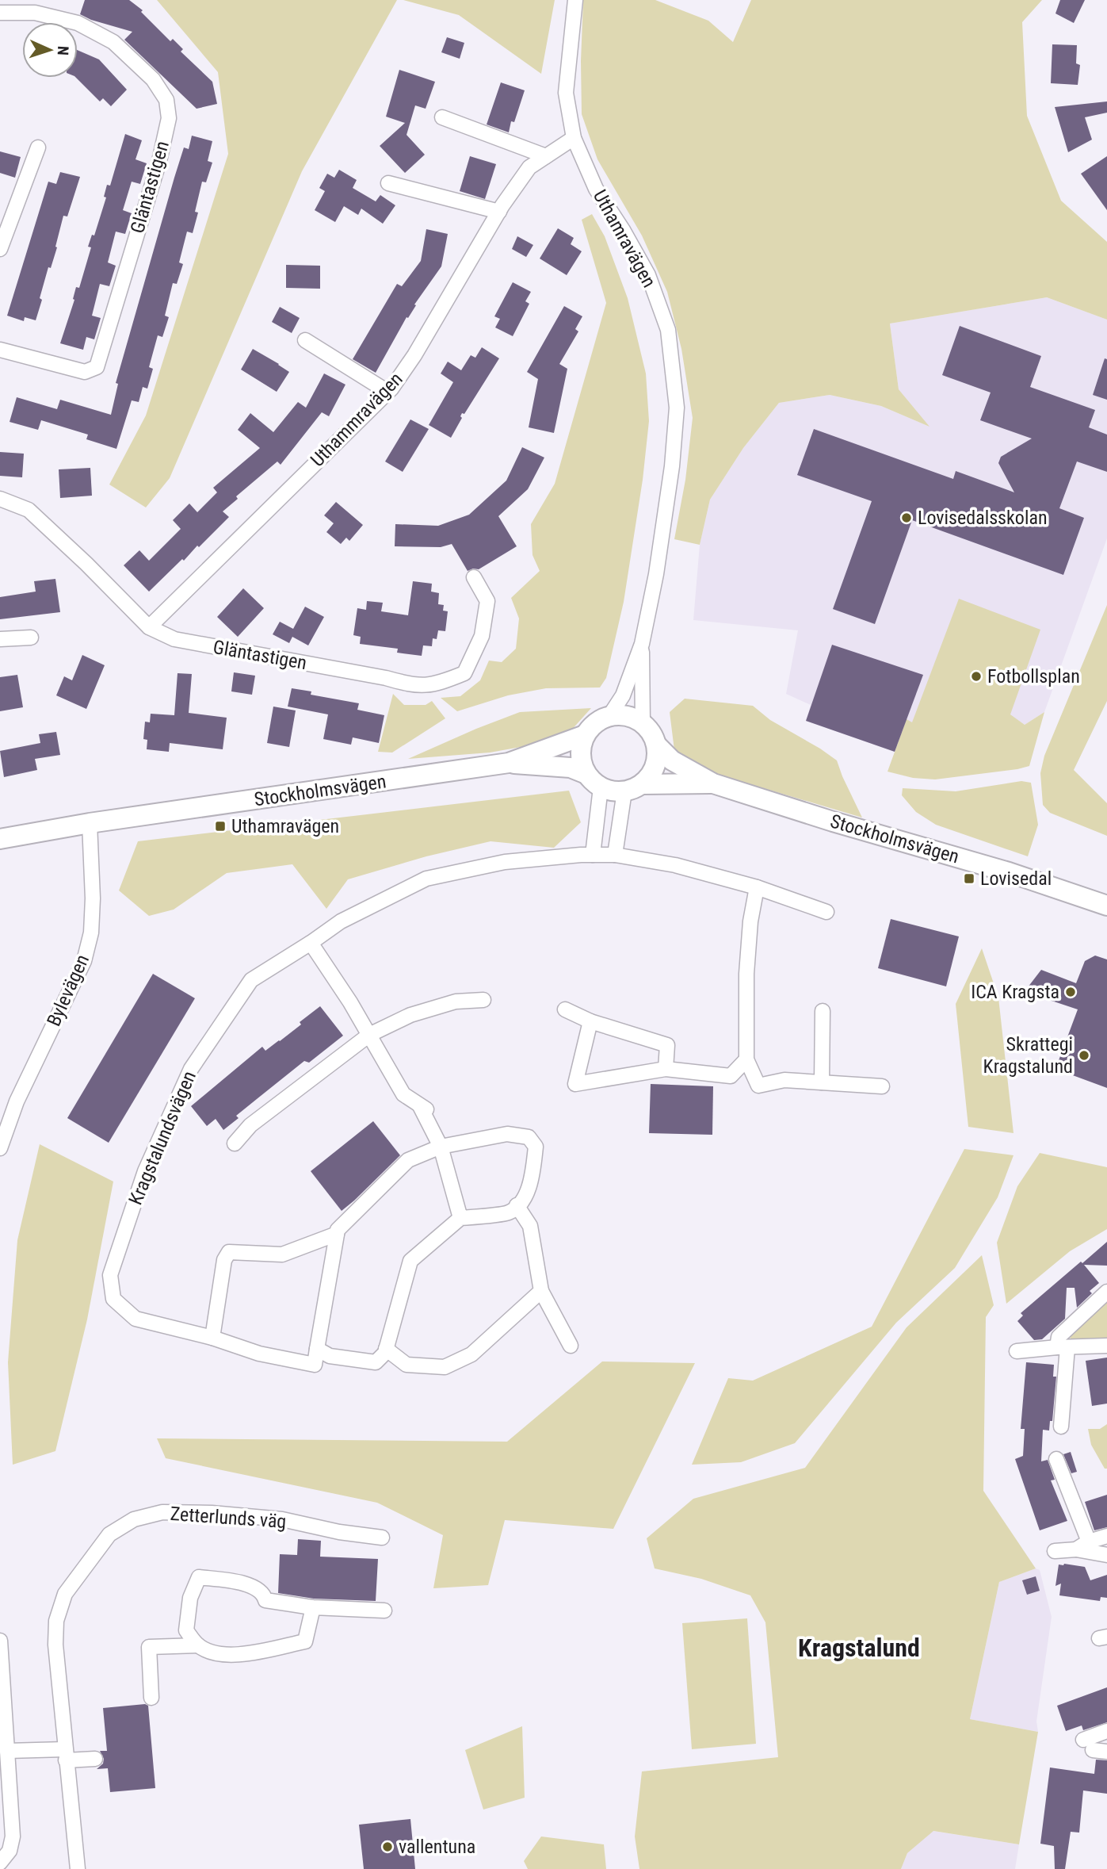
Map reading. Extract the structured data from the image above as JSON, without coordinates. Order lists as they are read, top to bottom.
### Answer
{
  "streets": {
    "main road": ["Stockholmsvägen"],
    "street": [
      "Gläntastigen",
      "Uthamravägen",
      "Uthammravägen",
      "Bylevägen",
      "Kragstalundsvägen",
      "Zetterlunds väg"
    ]
  },
  "crossings": [
    ["Gläntastigen", "Uthammravägen"],
    ["Uthamravägen", "Uthammravägen"],
    ["Uthamravägen", "Stockholmsvägen"],
    ["Stockholmsvägen", "Bylevägen"]
  ],
  "districts": ["Kragstalund"],
  "places": {
    "other": [
      "Lovisedalsskolan",
      "Fotbollsplan",
      "ICA Kragsta",
      "Skrattegi Kragstalund",
      "vallentuna"
    ],
    "transit": ["Uthamravägen", "Lovisedal"]
  },
  "north": "right"
}
